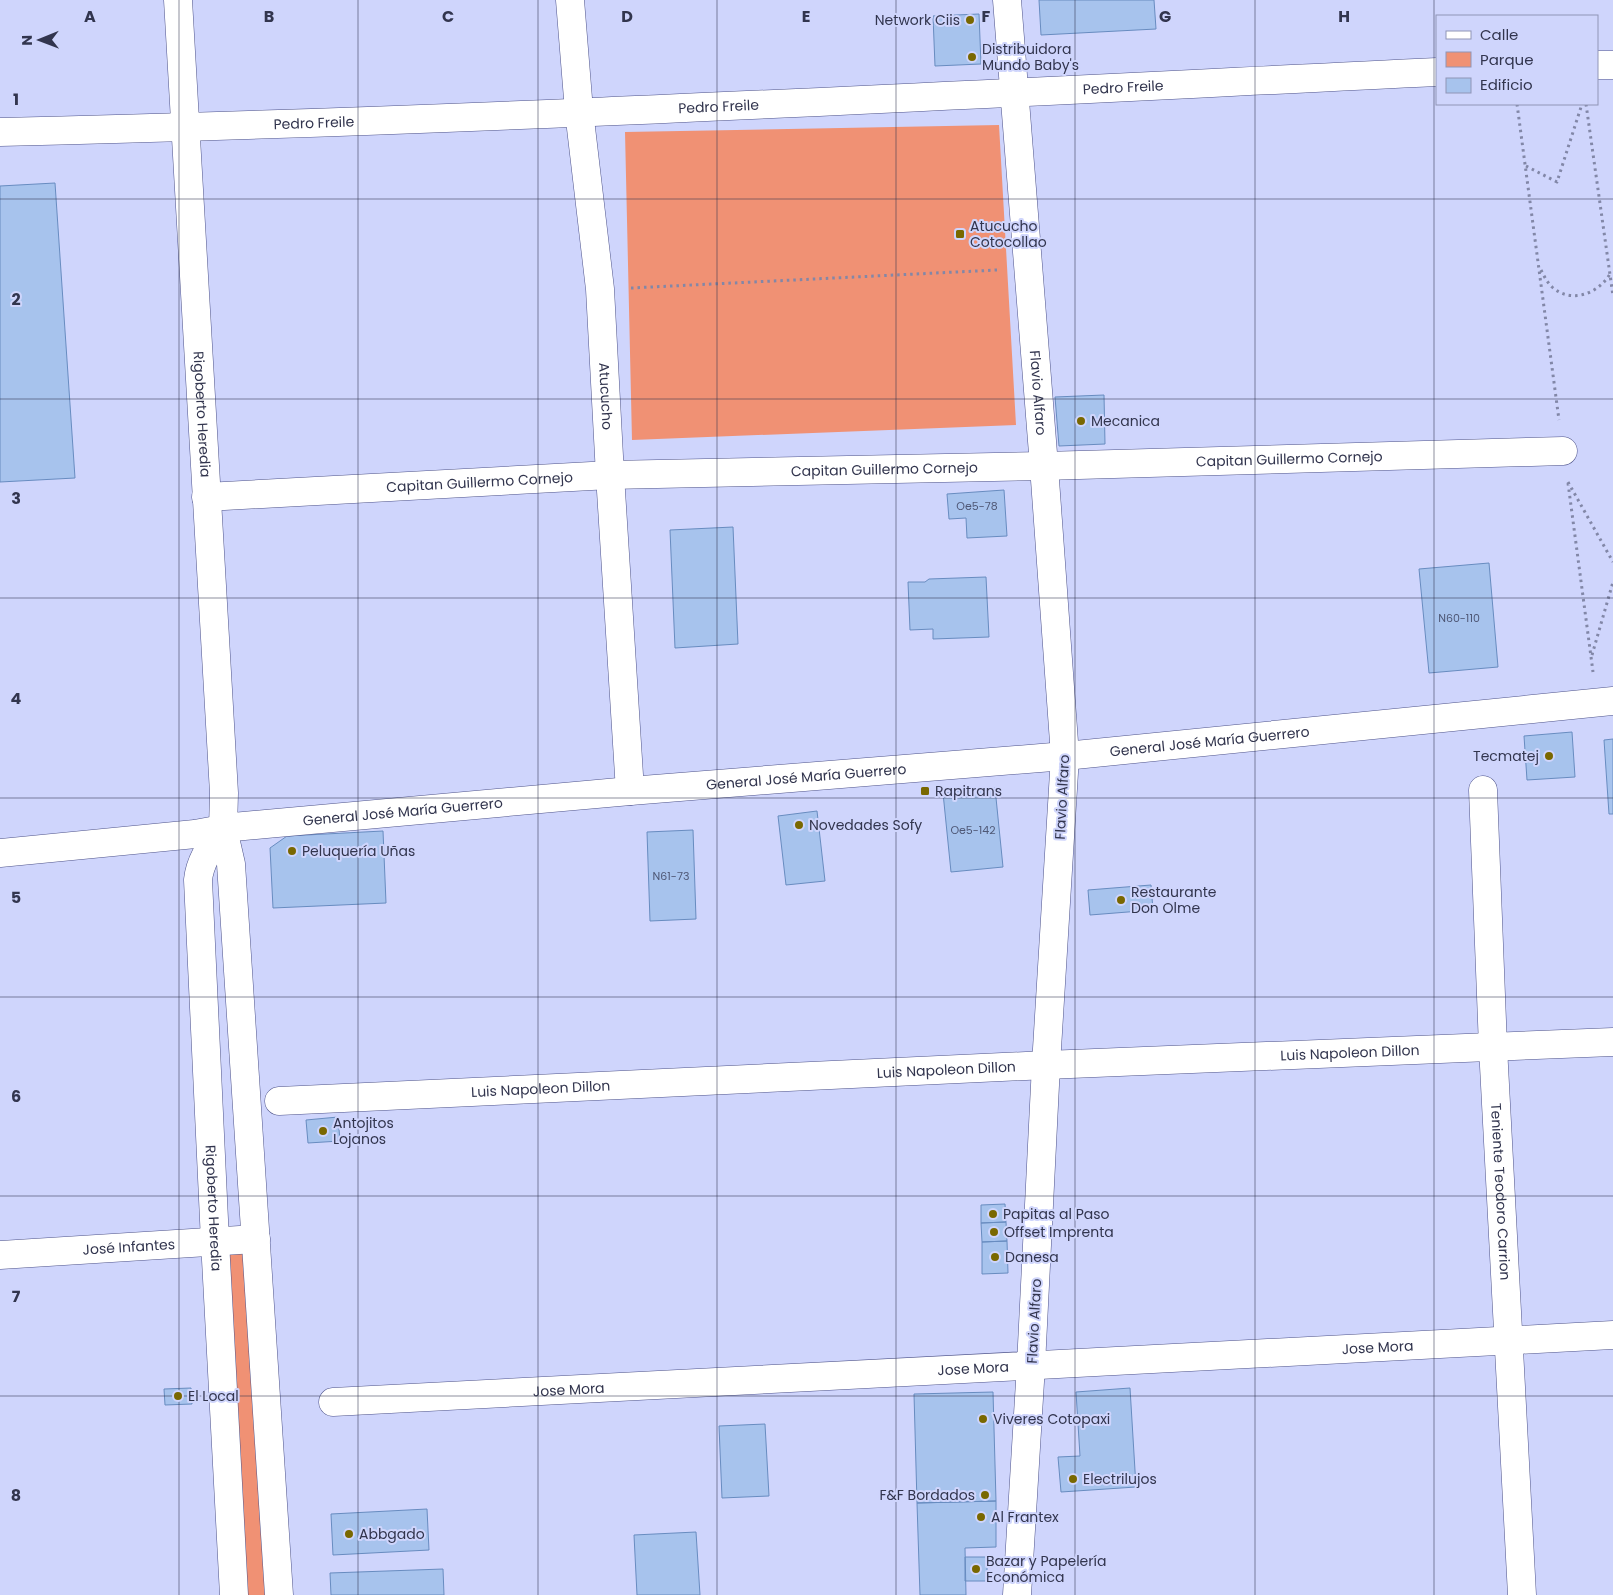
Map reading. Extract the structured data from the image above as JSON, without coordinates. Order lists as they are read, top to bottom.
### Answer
{
  "streets": {
    "street": [
      "Pedro Freile",
      "Flavio Alfaro",
      "Atucucho",
      "Rigoberto Heredia",
      "Capitan Guillermo Cornejo",
      "General José María Guerrero",
      "Luis Napoleon Dillon",
      "Teniente Teodoro Carrion",
      "José Infantes",
      "Jose Mora"
    ]
  },
  "crossings": [
    ["Pedro Freile", "Flavio Alfaro"],
    ["Pedro Freile", "Atucucho"],
    ["Pedro Freile", "Rigoberto Heredia"],
    ["Flavio Alfaro", "Capitan Guillermo Cornejo"],
    ["Flavio Alfaro", "General José María Guerrero"],
    ["Flavio Alfaro", "Luis Napoleon Dillon"],
    ["Flavio Alfaro", "Jose Mora"],
    ["Atucucho", "Capitan Guillermo Cornejo"],
    ["Atucucho", "General José María Guerrero"],
    ["Rigoberto Heredia", "Capitan Guillermo Cornejo"],
    ["Rigoberto Heredia", "General José María Guerrero"],
    ["Rigoberto Heredia", "José Infantes"],
    ["Luis Napoleon Dillon", "Teniente Teodoro Carrion"],
    ["Teniente Teodoro Carrion", "Jose Mora"]
  ],
  "places": {
    "other": [
      "Network Ciis",
      "Distribuidora Mundo Baby's",
      "Mecanica",
      "Tecmatej",
      "Novedades Sofy",
      "Peluquería Uñas",
      "Restaurante Don Olme",
      "Antojitos Lojanos",
      "Papitas al Paso",
      "Offset Imprenta",
      "Danesa",
      "El Local",
      "Viveres Cotopaxi",
      "Electrilujos",
      "F&F Bordados",
      "Al Frantex",
      "Abbgado",
      "Bazar y Papelería Económica"
    ],
    "transit": ["Atucucho Cotocollao", "Rapitrans"]
  },
  "house_numbers": [
    "Oe5-78",
    "N60-110",
    "Oe5-142",
    "N61-73"
  ],
  "legend": ["Calle", "Parque", "Edificio"],
  "north": "left",
  "grid": {
    "columns": [
      "A",
      "B",
      "C",
      "D",
      "E",
      "F",
      "G",
      "H"
    ],
    "rows": [
      "1",
      "2",
      "3",
      "4",
      "5",
      "6",
      "7",
      "8"
    ]
  }
}
